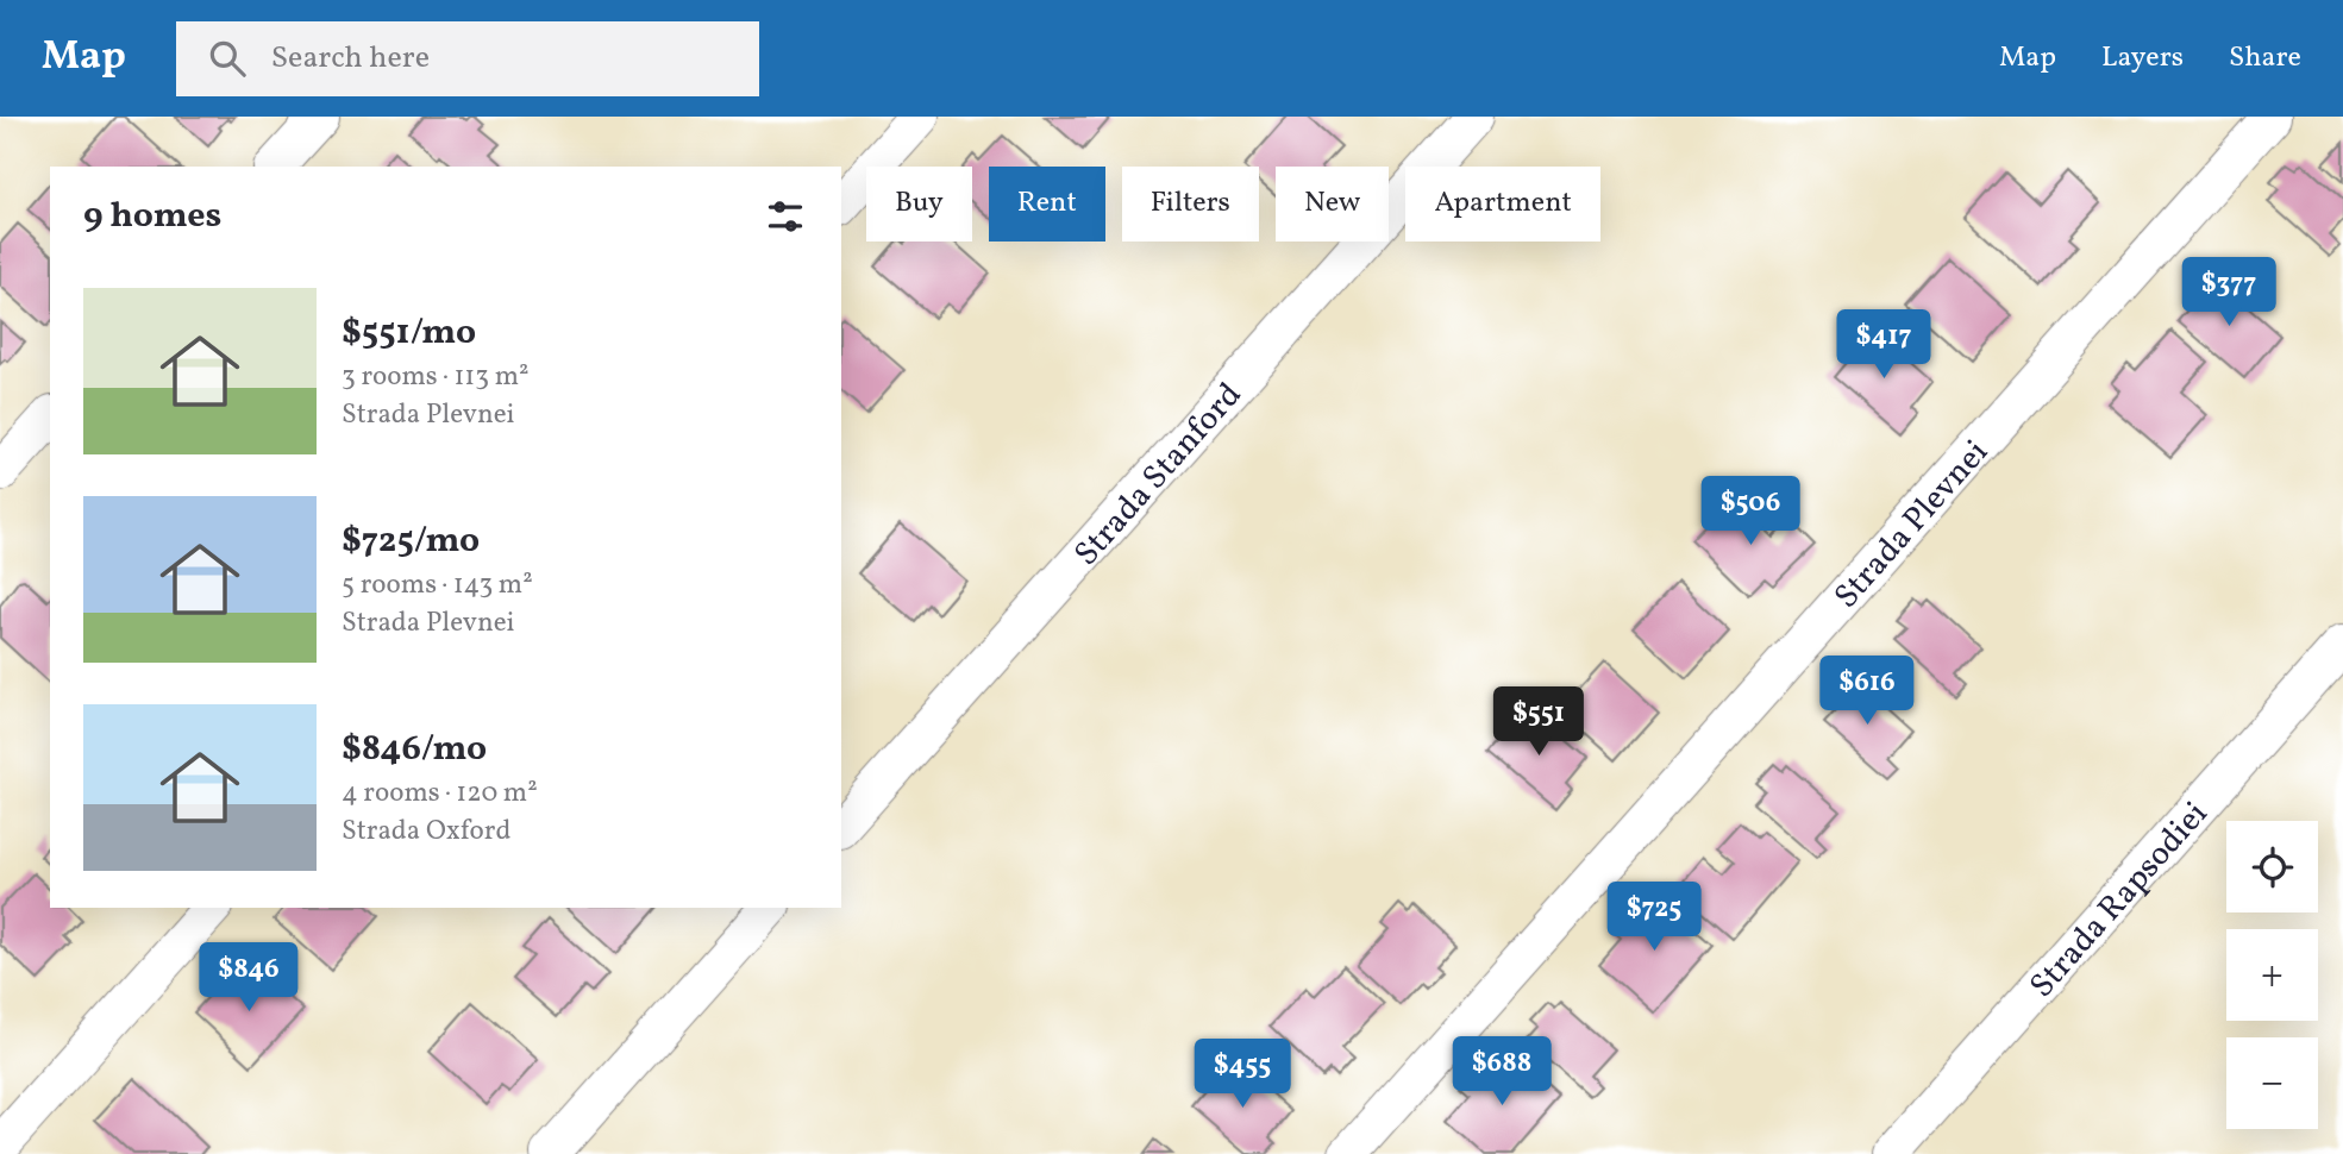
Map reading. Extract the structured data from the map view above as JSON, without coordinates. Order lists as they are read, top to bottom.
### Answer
{
  "streets": {
    "street": ["Strada Stanford", "Strada Plevnei", "Strada Rapsodiei"]
  },
  "page": {
    "header": "Map",
    "search": "Search here",
    "nav": ["Map", "Layers", "Share"],
    "chip": [
      "Buy",
      "Rent",
      "Filters",
      "New",
      "Apartment"
    ],
    "heading": "9 homes",
    "price": [
      "$377",
      "$417",
      "$506",
      "$616",
      "$551",
      "$725",
      "$846",
      "$688",
      "$455"
    ],
    "list": [
      {
        "name": "$551/mo",
        "note": "3 rooms · 113 m² · Strada Plevnei"
      },
      {
        "name": "$725/mo",
        "note": "5 rooms · 143 m² · Strada Plevnei"
      },
      {
        "name": "$846/mo",
        "note": "4 rooms · 120 m² · Strada Oxford"
      }
    ],
    "map_buttons": ["+", "−"]
  }
}
